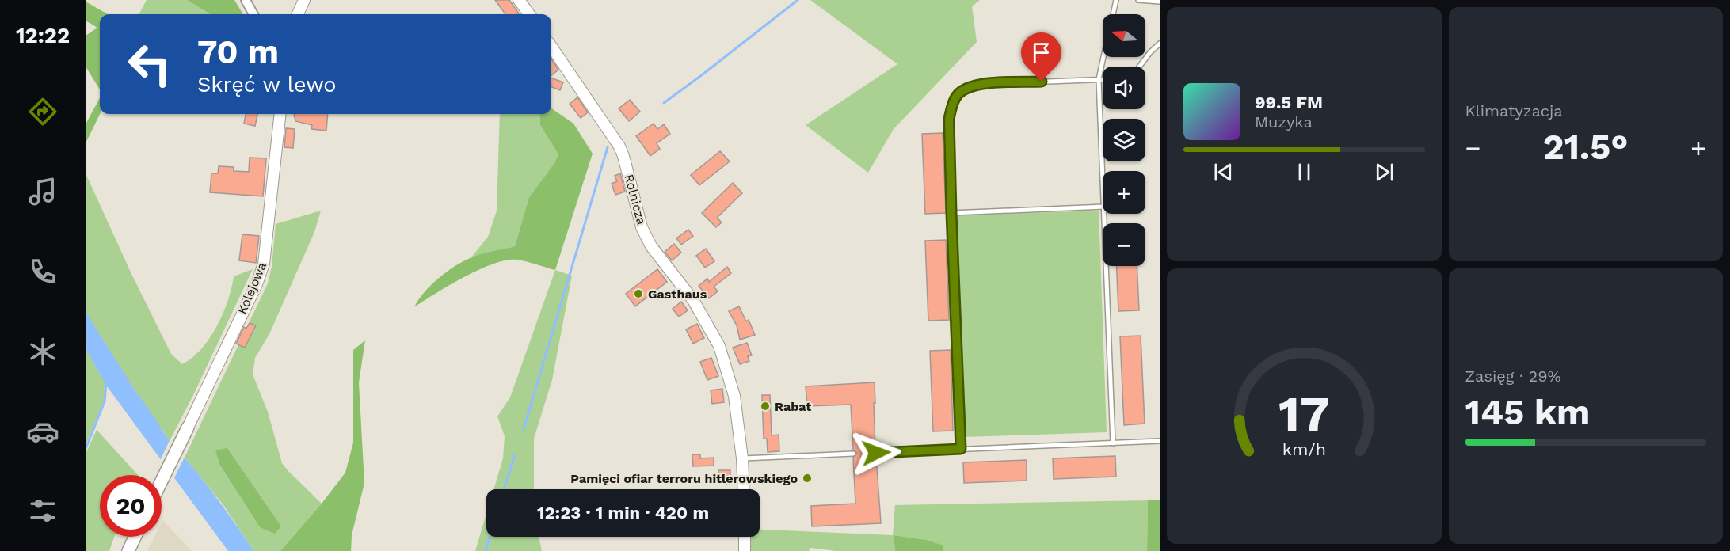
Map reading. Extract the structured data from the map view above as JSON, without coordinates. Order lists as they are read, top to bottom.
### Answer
{
  "streets": {
    "street": ["Rolnicza", "Kolejowa"]
  },
  "places": ["Gasthaus", "Rabat", "Pamięci ofiar terroru hitlerowskiego"],
  "north": "left",
  "page": {
    "tabs": "12:22",
    "tile": [
      "Klimatyzacja",
      ["Zasięg · 29%", "145 km"]
    ],
    "map_buttons": ["+", "−"],
    "turn": ["70 m", "Skręć w lewo"],
    "song": ["99.5 FM", "Muzyka"],
    "heat": ["−", "21.5°", "+"],
    "limit": "20",
    "trip": "12:23 · 1 min · 420 m",
    "gauge": ["17", "km/h"]
  }
}
